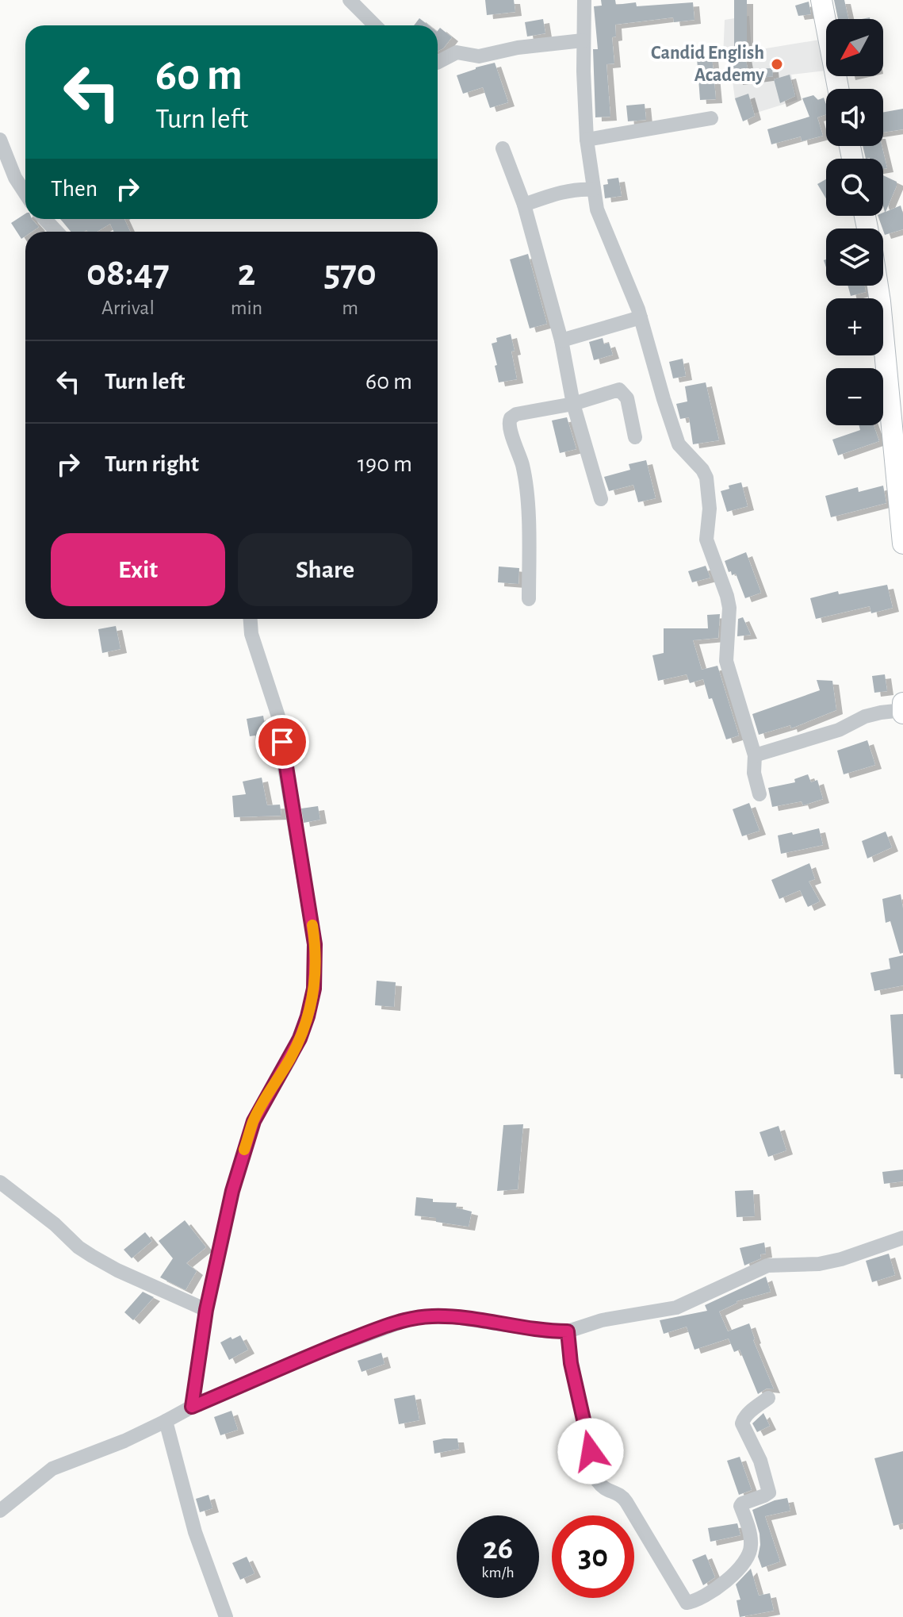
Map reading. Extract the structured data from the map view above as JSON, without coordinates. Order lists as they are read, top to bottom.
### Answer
{
  "places": ["Candid English Academy"],
  "north": "bottom left",
  "page": {
    "map_buttons": ["+", "−"],
    "turn": ["60 m", "Turn left"],
    "then": "Then",
    "eta": [
      "08:47",
      "Arrival",
      "2",
      "min",
      "570",
      "m"
    ],
    "list": [
      {
        "name": "Turn left",
        "value": "60 m"
      },
      {
        "name": "Turn right",
        "value": "190 m"
      }
    ],
    "buttons": ["Exit", "Share"],
    "speed": "26 km/h",
    "limit": "30"
  }
}
